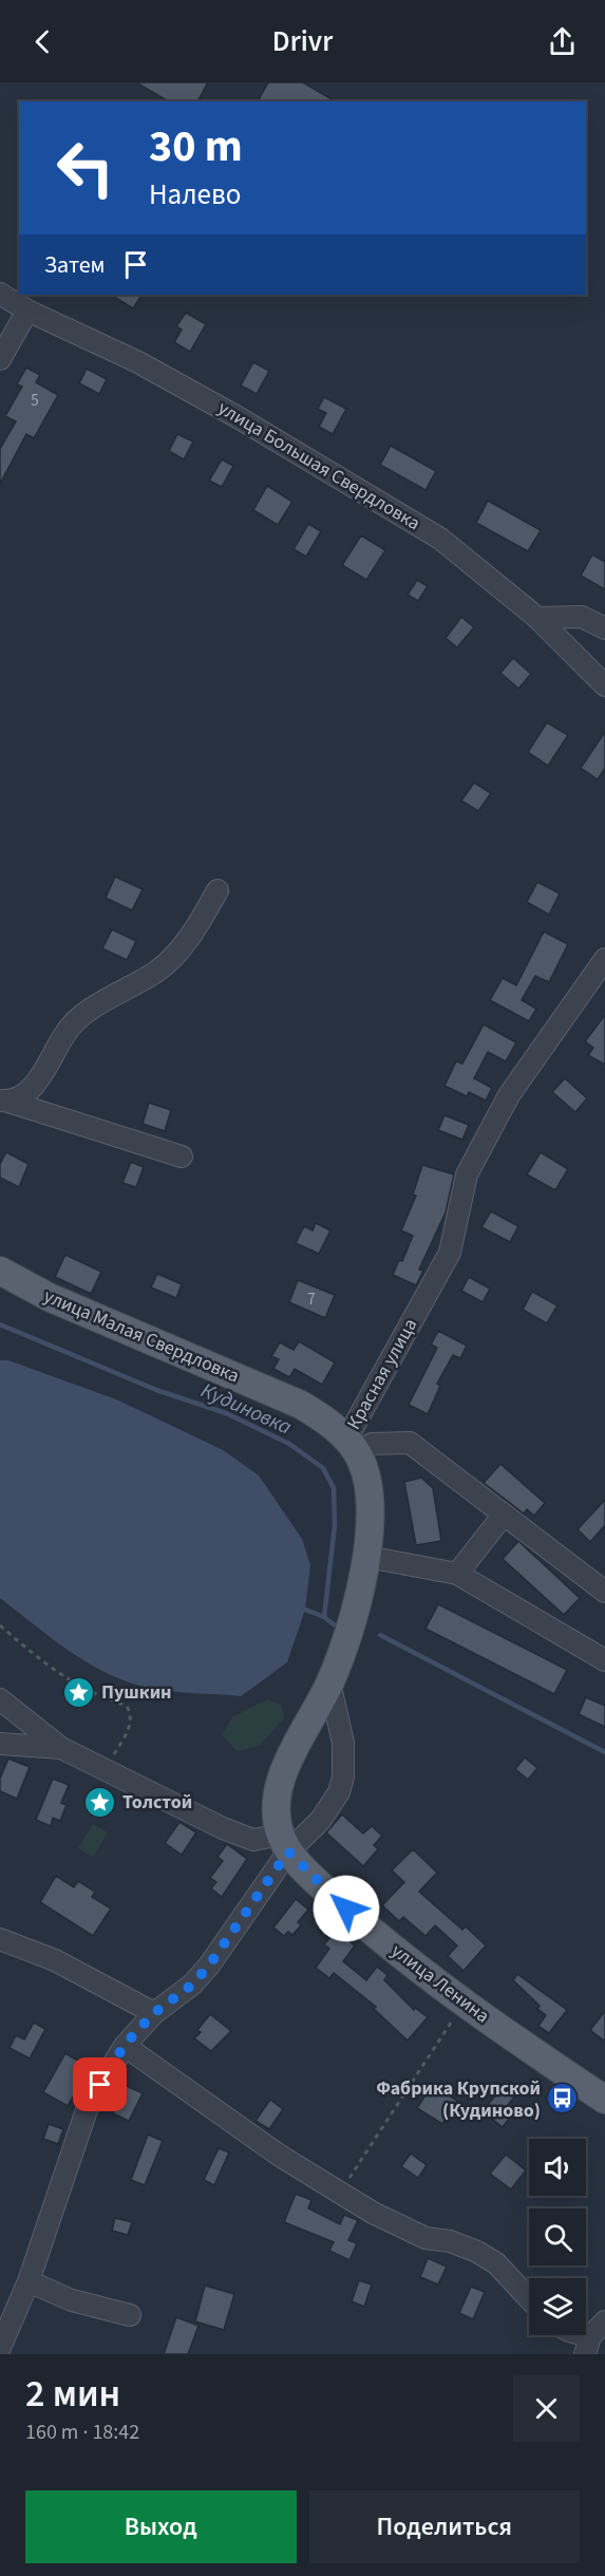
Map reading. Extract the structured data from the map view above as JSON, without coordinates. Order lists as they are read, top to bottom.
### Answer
{
  "streets": {
    "main road": ["улица Малая Свердловка", "Красная улица", "улица Ленина"],
    "street": ["улица Большая Свердловка"]
  },
  "crossings": [
    ["улица Малая Свердловка", "Красная улица"],
    ["Красная улица", "улица Ленина"]
  ],
  "water": ["Кудиновка"],
  "places": {
    "place": ["Пушкин", "Толстой"],
    "bus stop": ["Фабрика Крупской (Кудиново)"]
  },
  "house_numbers": ["5", "7"],
  "page": {
    "header": "Drivr",
    "turn": ["30 m", "Налево"],
    "then": "Затем",
    "heading": ["2 мин", "160 m · 18:42"],
    "buttons": ["Выход", "Поделиться"]
  }
}
